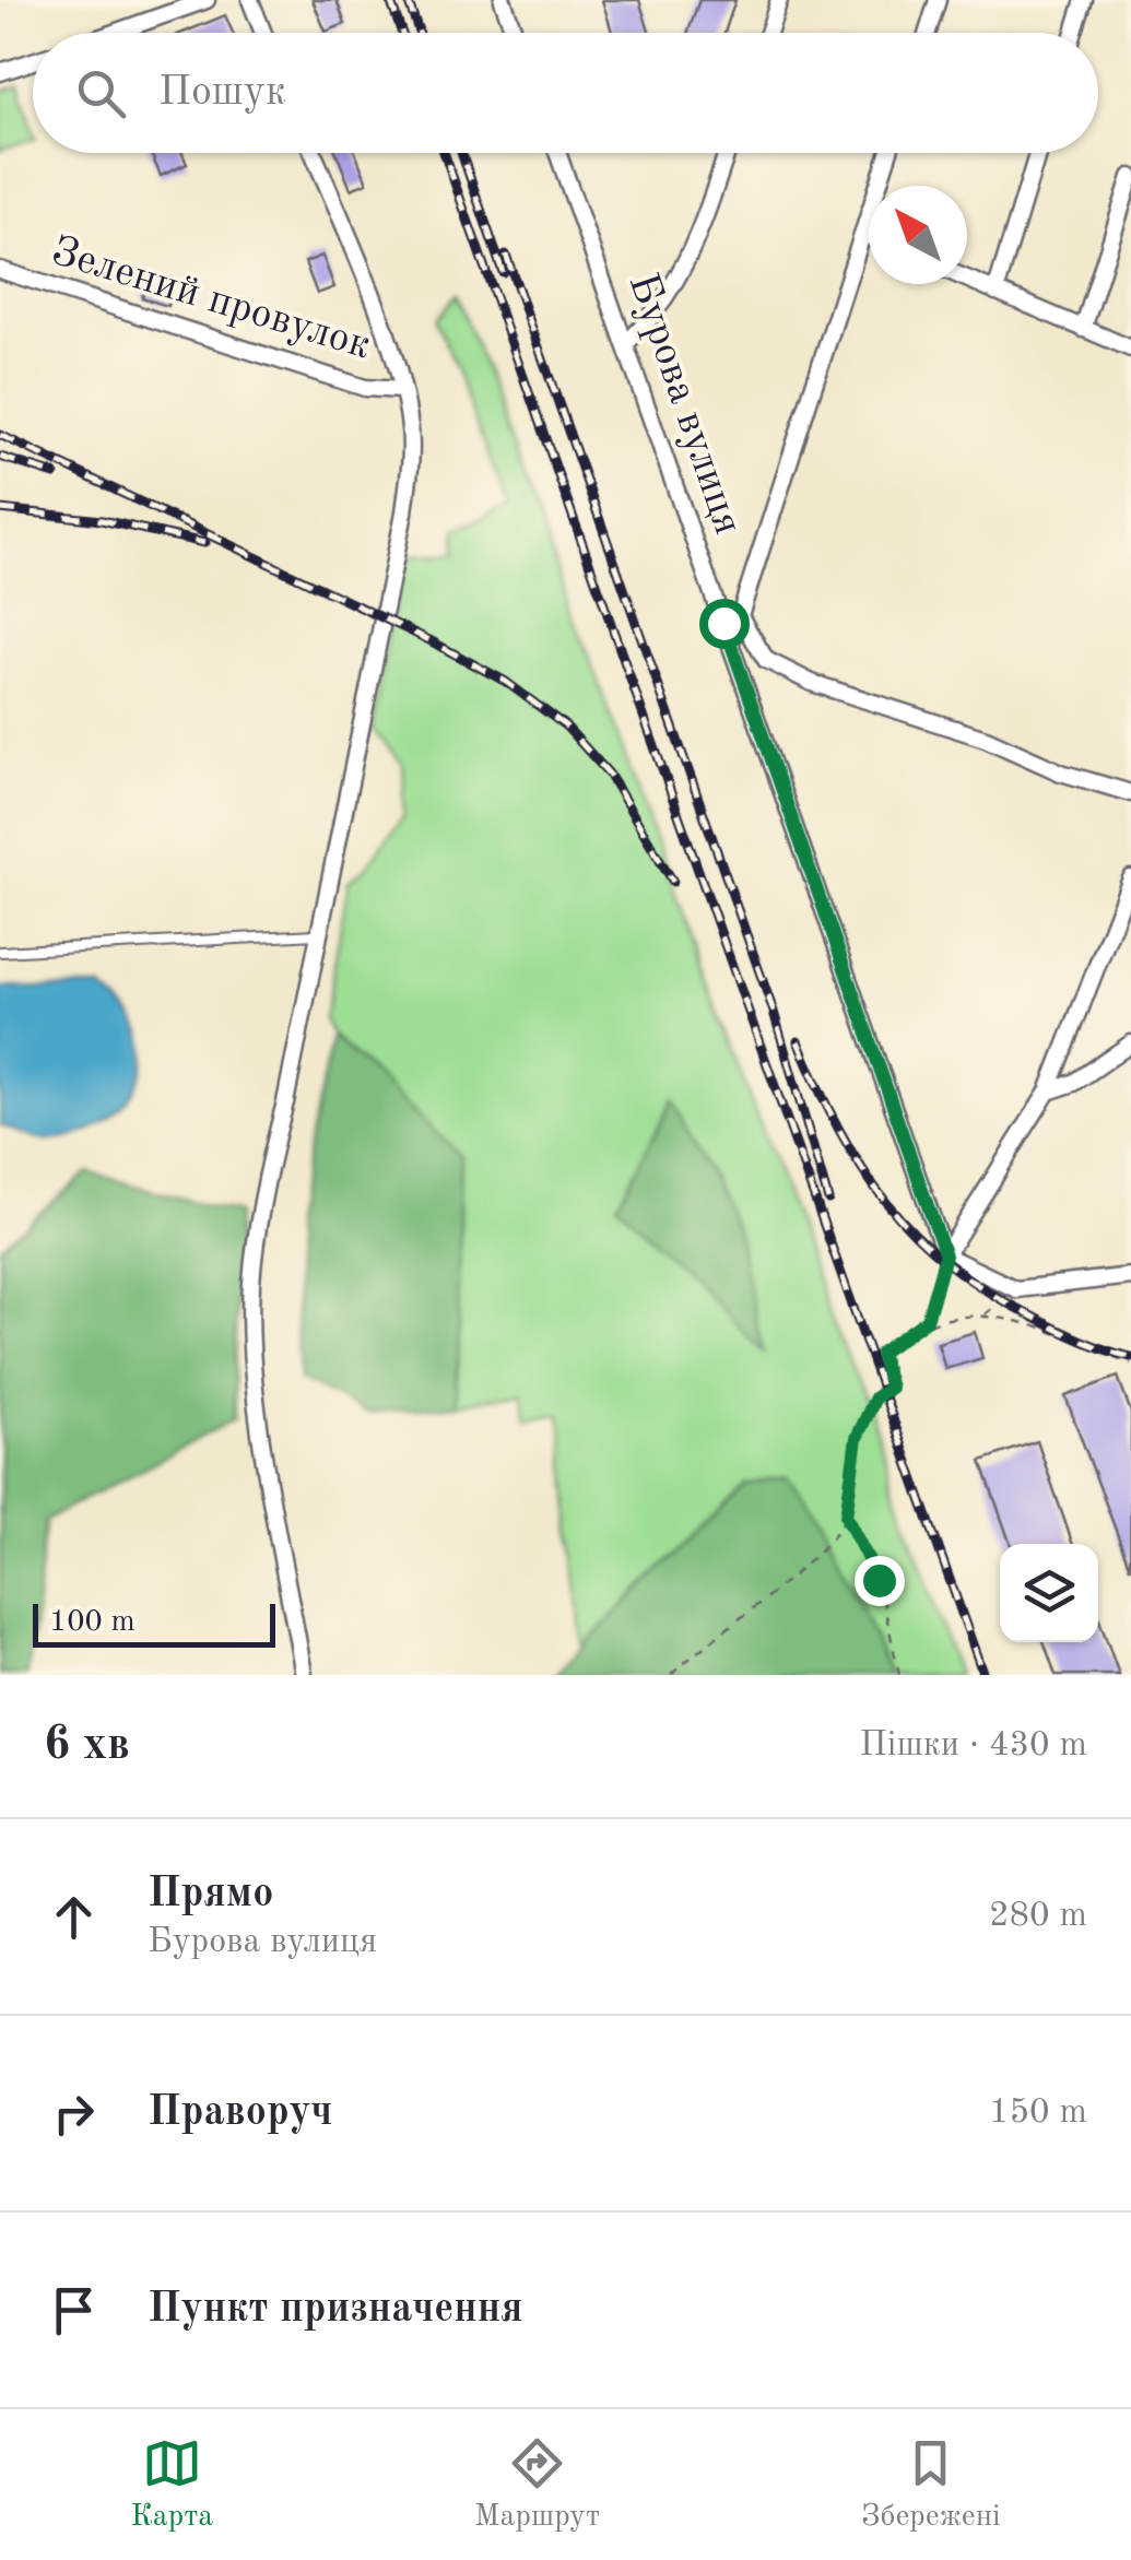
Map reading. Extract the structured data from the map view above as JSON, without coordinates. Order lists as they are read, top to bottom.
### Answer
{
  "streets": {
    "street": ["Зелений провулок", "Бурова вулиця"]
  },
  "scale_bar": "100 m",
  "north": "top left",
  "page": {
    "search": "Пошук",
    "scale": "100 m",
    "heading": ["6 хв", "Пішки · 430 m"],
    "list": [
      ["Прямо", "Бурова вулиця", "280 m"],
      ["Праворуч", "150 m"],
      "Пункт призначення"
    ],
    "nav": ["Карта", "Маршрут", "Збережені"]
  }
}
